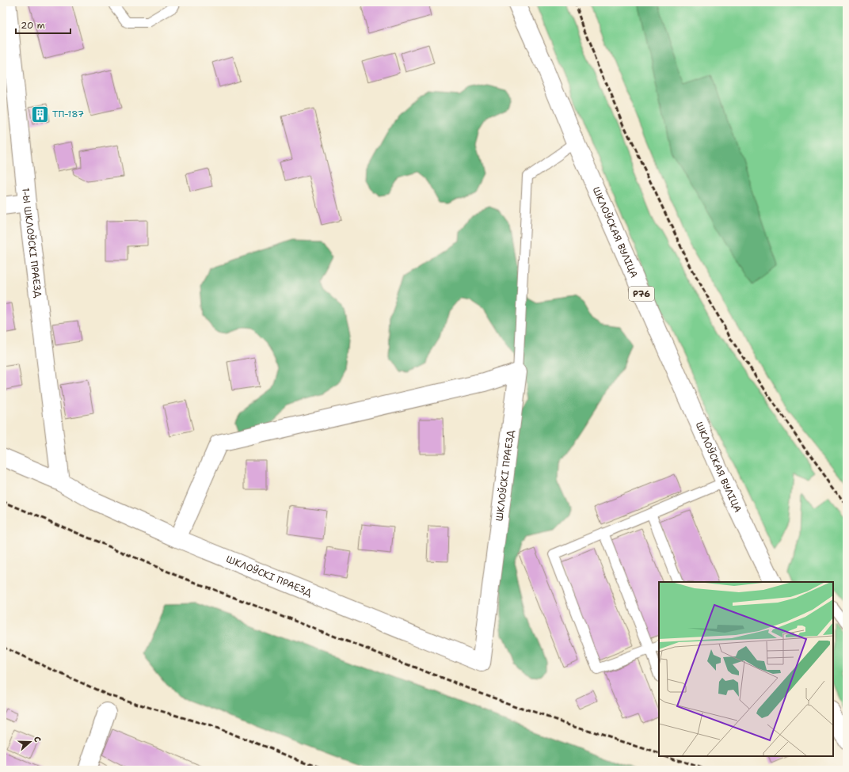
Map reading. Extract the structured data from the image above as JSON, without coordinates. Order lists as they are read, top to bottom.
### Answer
{
  "streets": {
    "street": [
      "ШКЛОЎСКАЯ ВУЛІЦА",
      "1-Ы ШКЛОЎСКІ ПРАЕЗД",
      "Р76",
      "ШКЛОЎСКІ ПРАЕЗД"
    ]
  },
  "crossings": [
    ["1-Ы ШКЛОЎСКІ ПРАЕЗД", "ШКЛОЎСКІ ПРАЕЗД"]
  ],
  "places": {
    "building": ["ТП-187"]
  },
  "scale_bar": "20 m",
  "north": "right"
}
